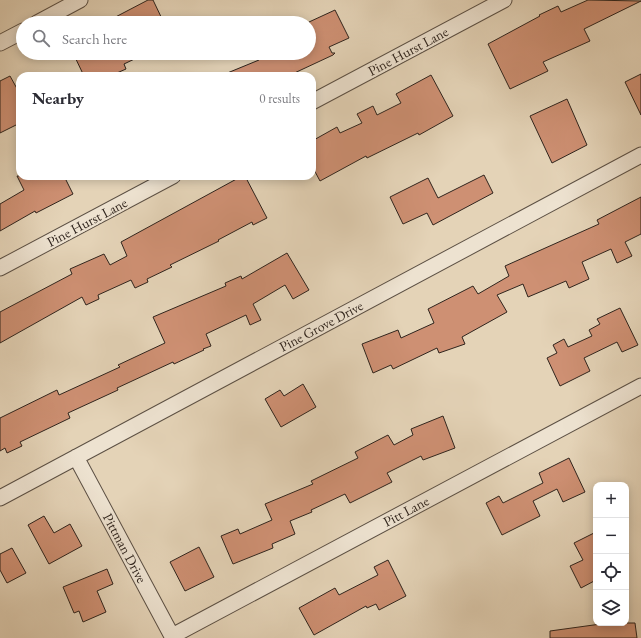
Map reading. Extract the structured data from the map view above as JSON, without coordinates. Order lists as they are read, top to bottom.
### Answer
{
  "streets": {
    "street": [
      "Pine Hurst Lane",
      "Pine Grove Drive",
      "Pitt Lane",
      "Pittman Drive"
    ]
  },
  "crossings": [
    ["Pine Grove Drive", "Pittman Drive"],
    ["Pitt Lane", "Pittman Drive"]
  ],
  "page": {
    "search": "Search here",
    "heading": ["Nearby", "0 results"],
    "map_buttons": ["+", "−"]
  }
}
